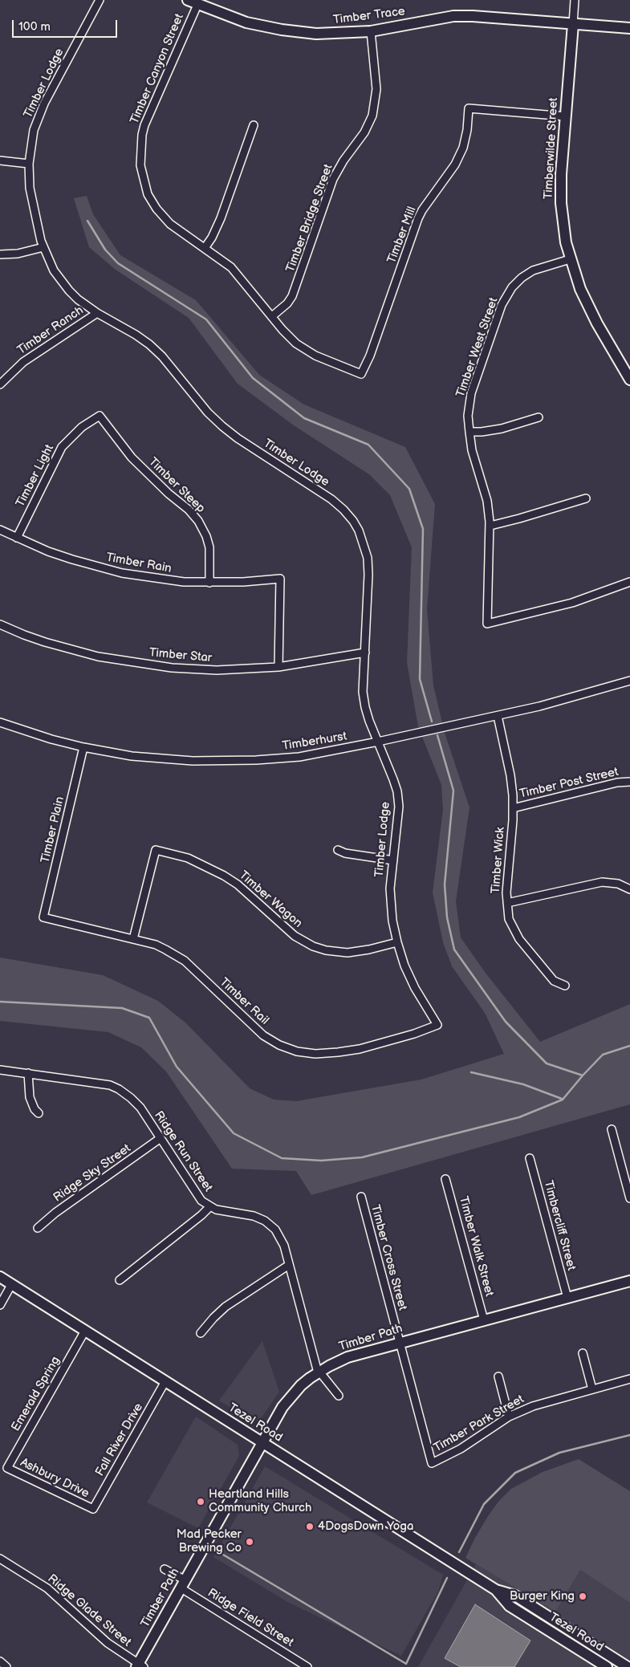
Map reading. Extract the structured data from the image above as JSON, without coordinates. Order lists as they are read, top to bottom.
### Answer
{
  "streets": {
    "street": [
      "Timber Trace",
      "Timber Canyon Street",
      "Timber Lodge",
      "Timberwilde Street",
      "Timber Bridge Street",
      "Timber Mill",
      "Timber Ranch",
      "Timber West Street",
      "Timber Light",
      "Timber Steep",
      "Timber Rain",
      "Timber Star",
      "Timberhurst",
      "Timber Post Street",
      "Timber Plain",
      "Timber Wick",
      "Timber Wagon",
      "Timber Rail",
      "Ridge Run Street",
      "Ridge Sky Street",
      "Timbercliff Street",
      "Timber Walk Street",
      "Timber Cross Street",
      "Timber Path",
      "Emerald Spring",
      "Tezel Road",
      "Timber Park Street",
      "Fall River Drive",
      "Ashbury Drive",
      "Ridge Glade Street",
      "Ridge Field Street"
    ]
  },
  "crossings": [
    ["Timber Trace", "Timber Canyon Street"],
    ["Timber Trace", "Timberwilde Street"],
    ["Timber Trace", "Timber Bridge Street"],
    ["Timber Canyon Street", "Timber Bridge Street"],
    ["Timber Canyon Street", "Timber Mill"],
    ["Timber Lodge", "Timber Ranch"],
    ["Timber Lodge", "Timber Star"],
    ["Timber Lodge", "Timberhurst"],
    ["Timber Lodge", "Timber Wagon"],
    ["Timber Lodge", "Timber Rail"],
    ["Timberwilde Street", "Timber Mill"],
    ["Timberwilde Street", "Timber West Street"],
    ["Timber Light", "Timber Steep"],
    ["Timber Light", "Timber Rain"],
    ["Timber Steep", "Timber Rain"],
    ["Timber Rain", "Timber Star"],
    ["Timberhurst", "Timber Plain"],
    ["Timberhurst", "Timber Wick"],
    ["Timber Post Street", "Timber Wick"],
    ["Timber Plain", "Timber Rail"],
    ["Timber Wagon", "Timber Rail"],
    ["Ridge Run Street", "Ridge Sky Street"],
    ["Ridge Run Street", "Timber Path"],
    ["Timbercliff Street", "Timber Path"],
    ["Timber Walk Street", "Timber Path"],
    ["Timber Cross Street", "Timber Path"],
    ["Timber Cross Street", "Timber Park Street"],
    ["Timber Path", "Tezel Road"],
    ["Timber Path", "Ridge Glade Street"],
    ["Timber Path", "Ridge Field Street"],
    ["Emerald Spring", "Tezel Road"],
    ["Emerald Spring", "Ashbury Drive"],
    ["Tezel Road", "Fall River Drive"],
    ["Fall River Drive", "Ashbury Drive"]
  ],
  "places": [
    "Heartland Hills Community Church",
    "4DogsDown Yoga",
    "Mad Pecker Brewing Co",
    "Burger King"
  ],
  "scale_bar": "100 m"
}
